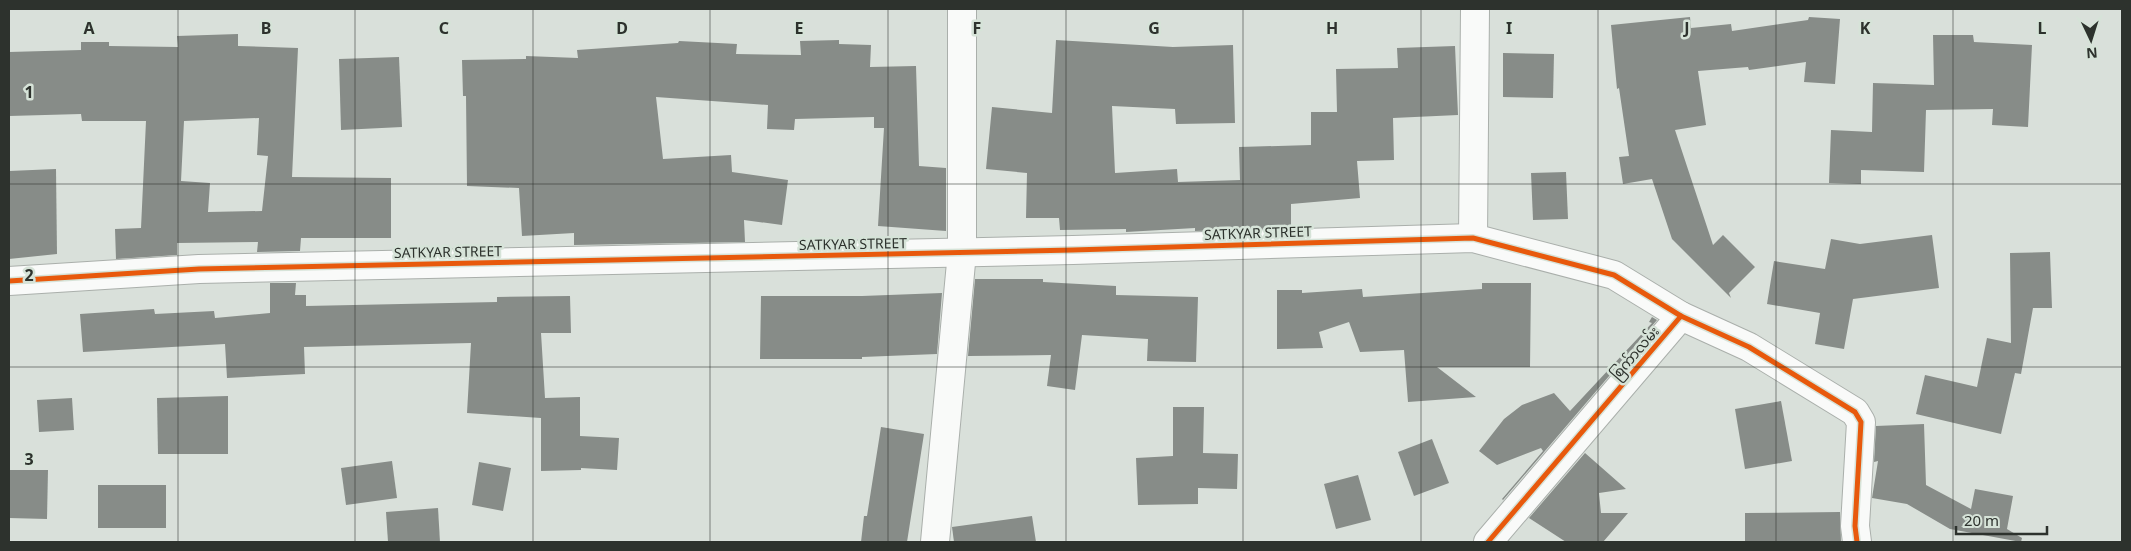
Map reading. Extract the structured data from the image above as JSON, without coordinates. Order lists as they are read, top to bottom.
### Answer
{
  "streets": {
    "street": ["SATKYAR STREET", "စြက်ာလမ်း"]
  },
  "crossings": [
    ["SATKYAR STREET", "စြက်ာလမ်း"]
  ],
  "scale_bar": "20 m",
  "north": "bottom",
  "grid": {
    "columns": [
      "A",
      "B",
      "C",
      "D",
      "E",
      "F",
      "G",
      "H",
      "I",
      "J",
      "K",
      "L"
    ],
    "rows": ["1", "2", "3"]
  }
}
